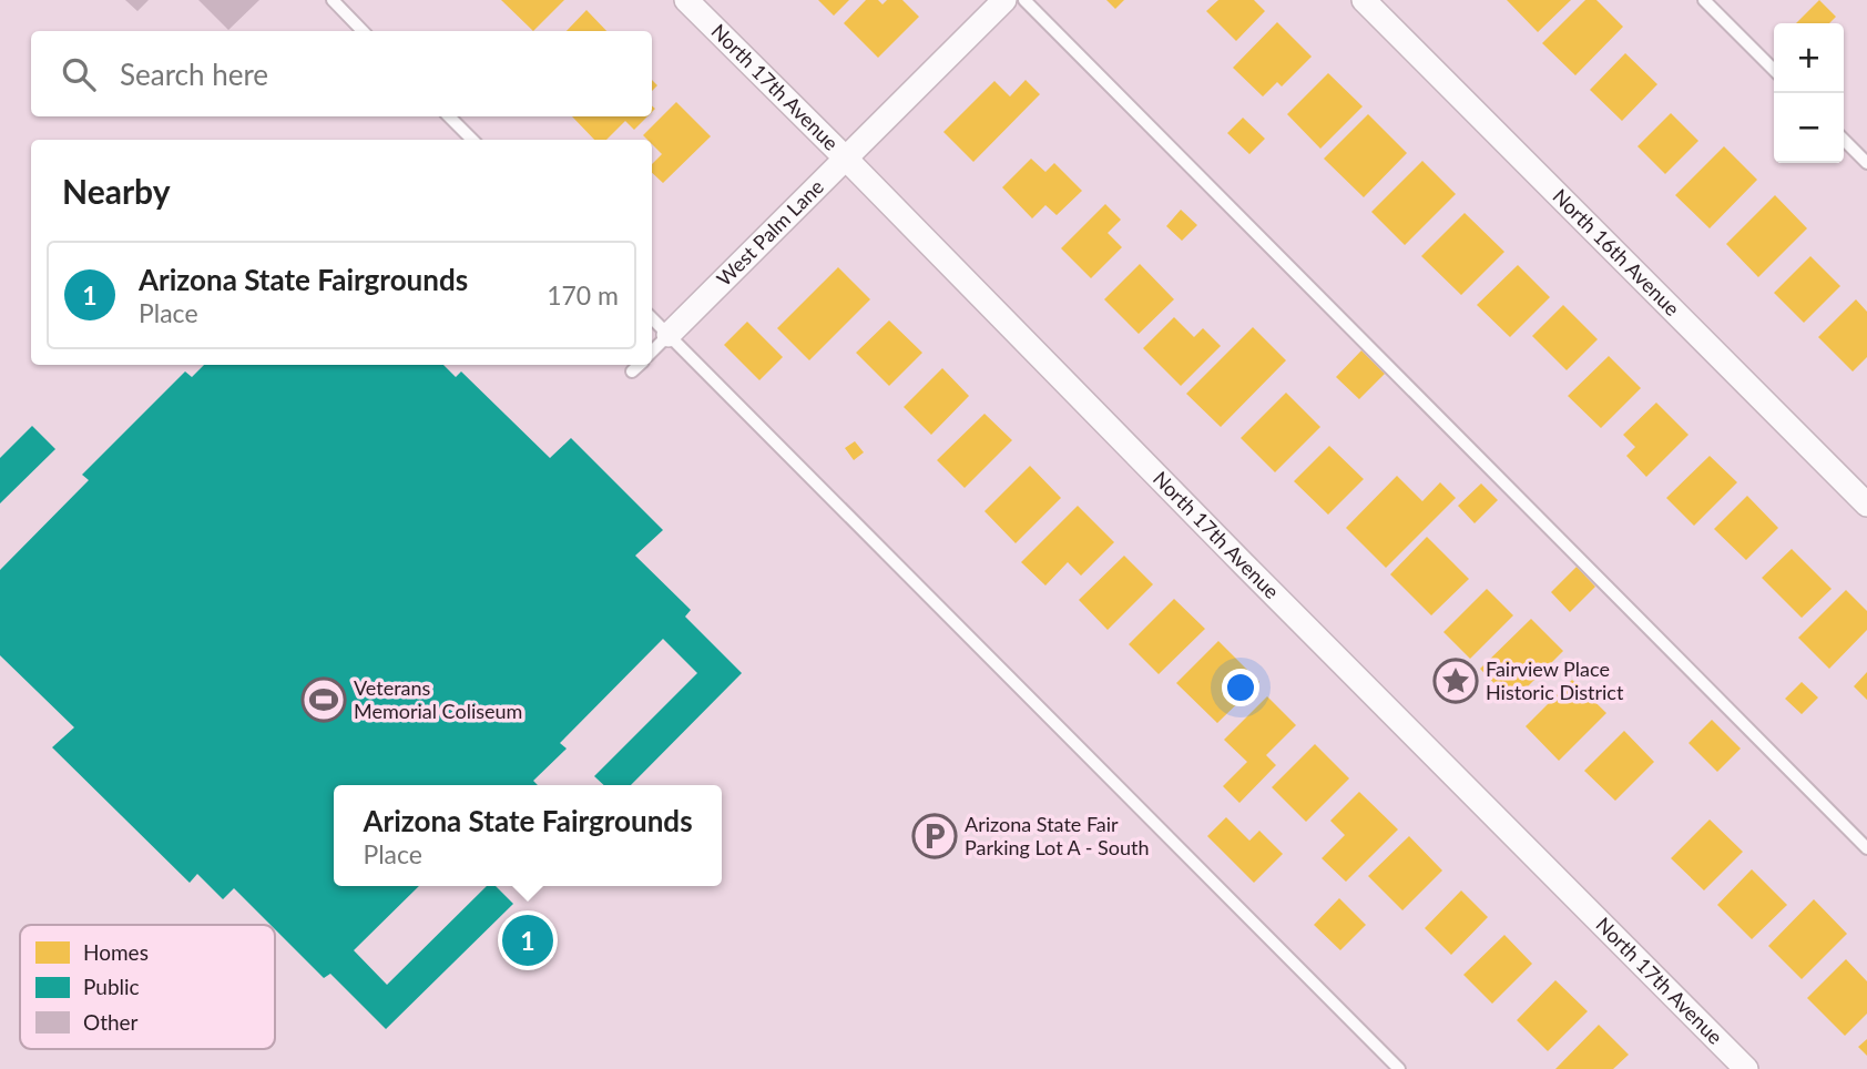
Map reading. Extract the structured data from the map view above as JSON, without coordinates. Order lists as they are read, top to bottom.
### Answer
{
  "streets": {
    "street": ["North 17th Avenue", "West Palm Lane", "North 16th Avenue"]
  },
  "crossings": [
    ["North 17th Avenue", "West Palm Lane"]
  ],
  "places": {
    "place": ["Fairview Place Historic District"],
    "sports": ["Veterans Memorial Coliseum"],
    "parking": ["Arizona State Fair Parking Lot A - South"]
  },
  "legend": ["Homes", "Public", "Other"],
  "page": {
    "map_buttons": ["+", "−"],
    "search": "Search here",
    "heading": "Nearby",
    "list": [
      {
        "mark": "1",
        "name": "Arizona State Fairgrounds",
        "note": "Place",
        "value": "170 m"
      }
    ],
    "popup": ["Arizona State Fairgrounds", "Place"],
    "pins": "1"
  }
}
